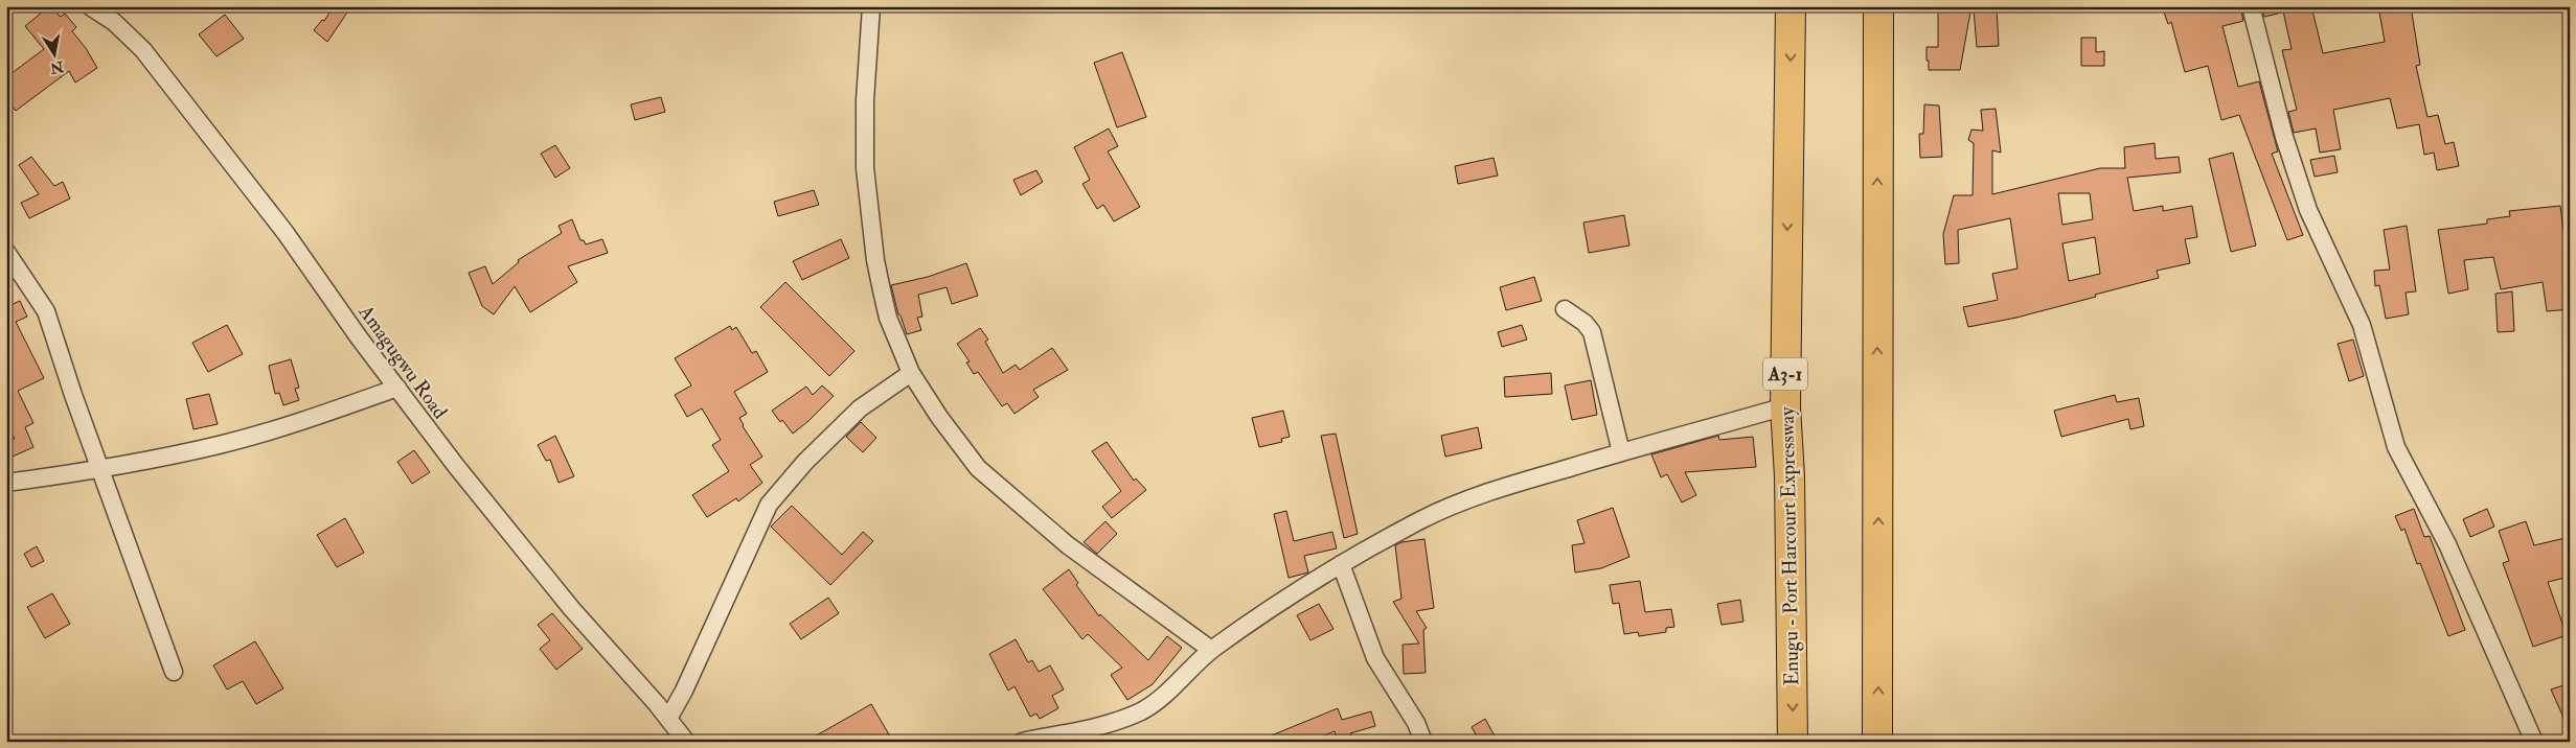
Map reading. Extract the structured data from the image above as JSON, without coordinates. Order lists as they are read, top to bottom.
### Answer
{
  "streets": {
    "highway": ["A3-1", "Enugu - Port Harcourt Expressway"],
    "street": ["Amagugwu Road"]
  },
  "north": "bottom"
}
